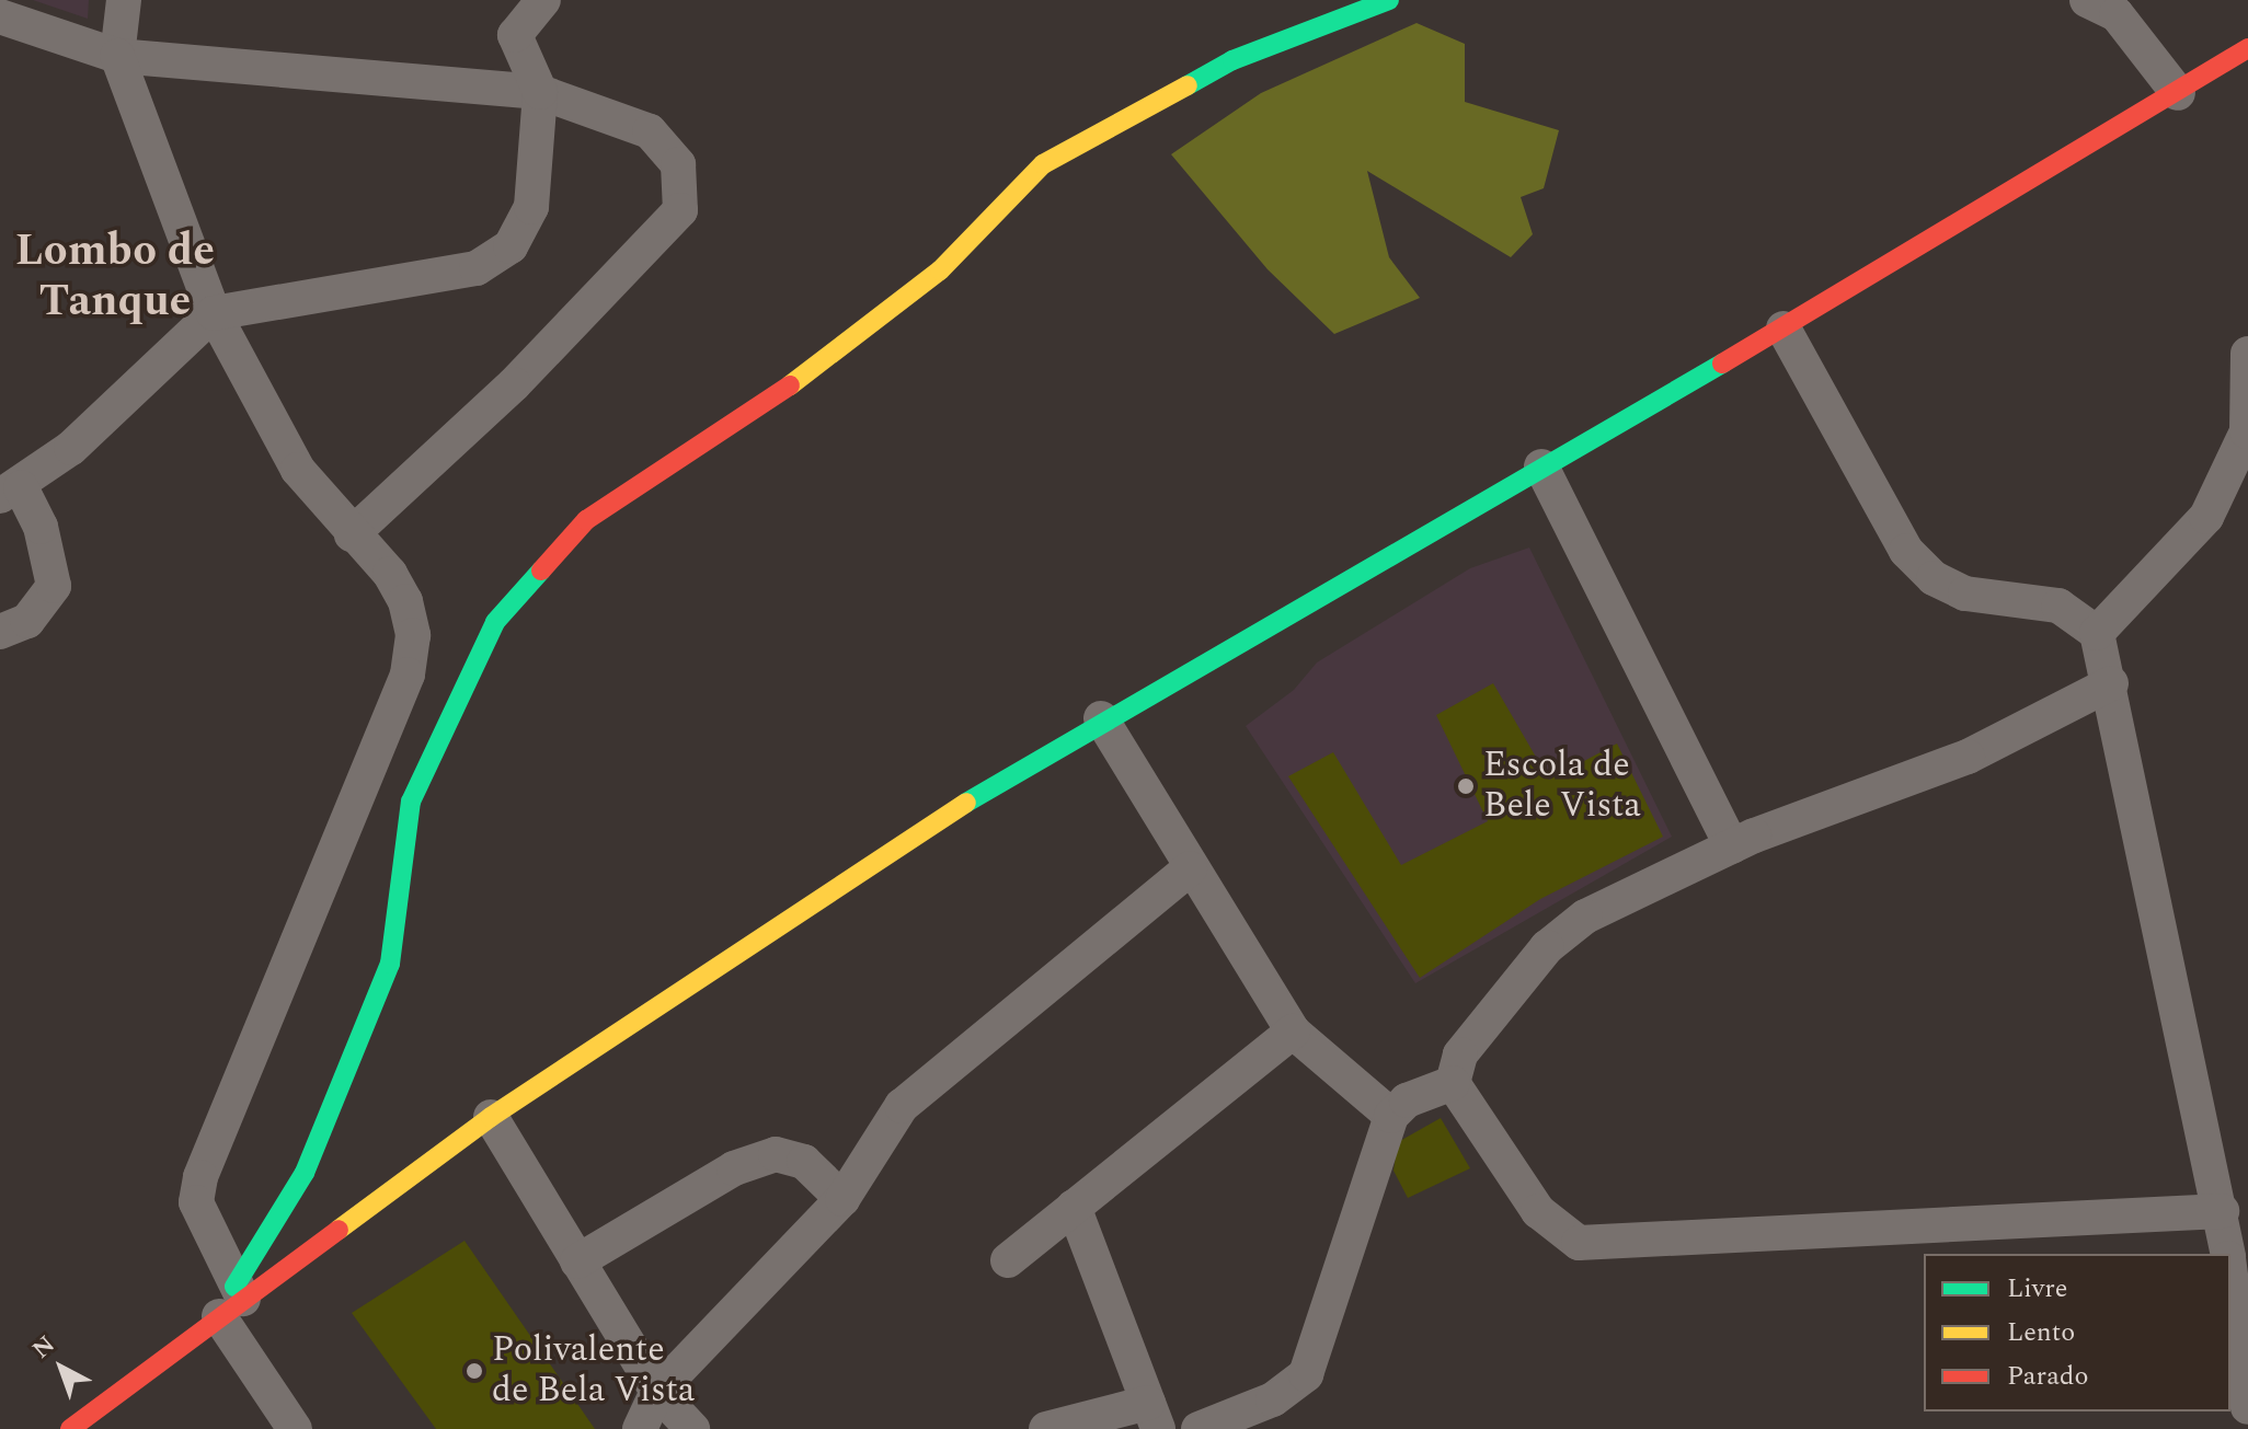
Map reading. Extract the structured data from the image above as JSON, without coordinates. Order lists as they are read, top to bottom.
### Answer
{
  "districts": ["Lombo de Tanque"],
  "places": ["Escola de Bele Vista", "Polivalente de Bela Vista"],
  "legend": ["Livre", "Lento", "Parado"],
  "north": "top left"
}
